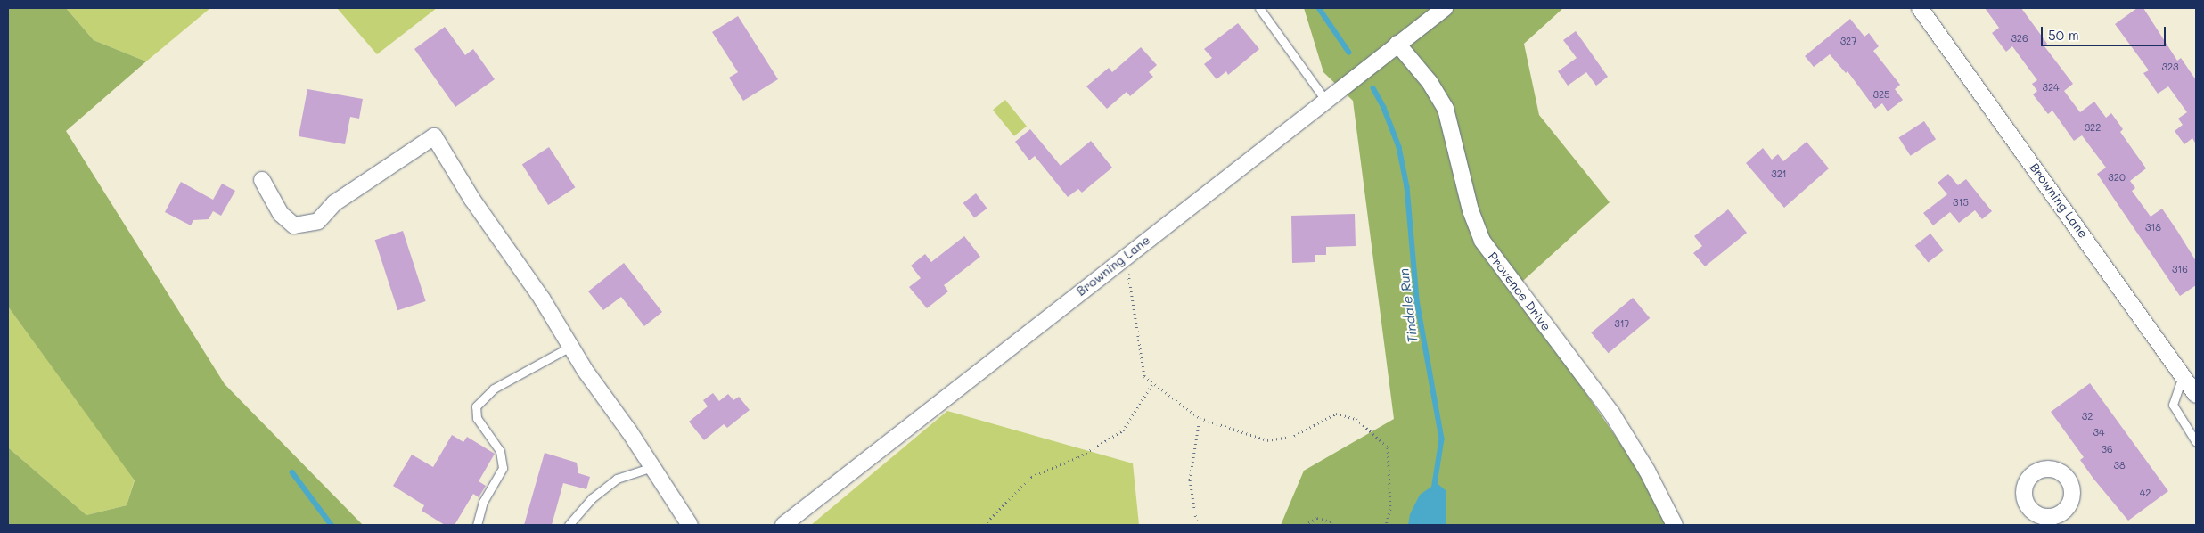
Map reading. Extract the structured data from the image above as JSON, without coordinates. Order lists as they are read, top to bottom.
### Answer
{
  "streets": {
    "street": ["Browning Lane", "Provence Drive"]
  },
  "crossings": [
    ["Browning Lane", "Provence Drive"]
  ],
  "water": ["Tindale Run"],
  "house_numbers": [
    "326",
    "327",
    "323",
    "324",
    "325",
    "322",
    "321",
    "320",
    "315",
    "318",
    "316",
    "317",
    "32",
    "34",
    "36",
    "38",
    "42"
  ],
  "scale_bar": "50 m"
}
